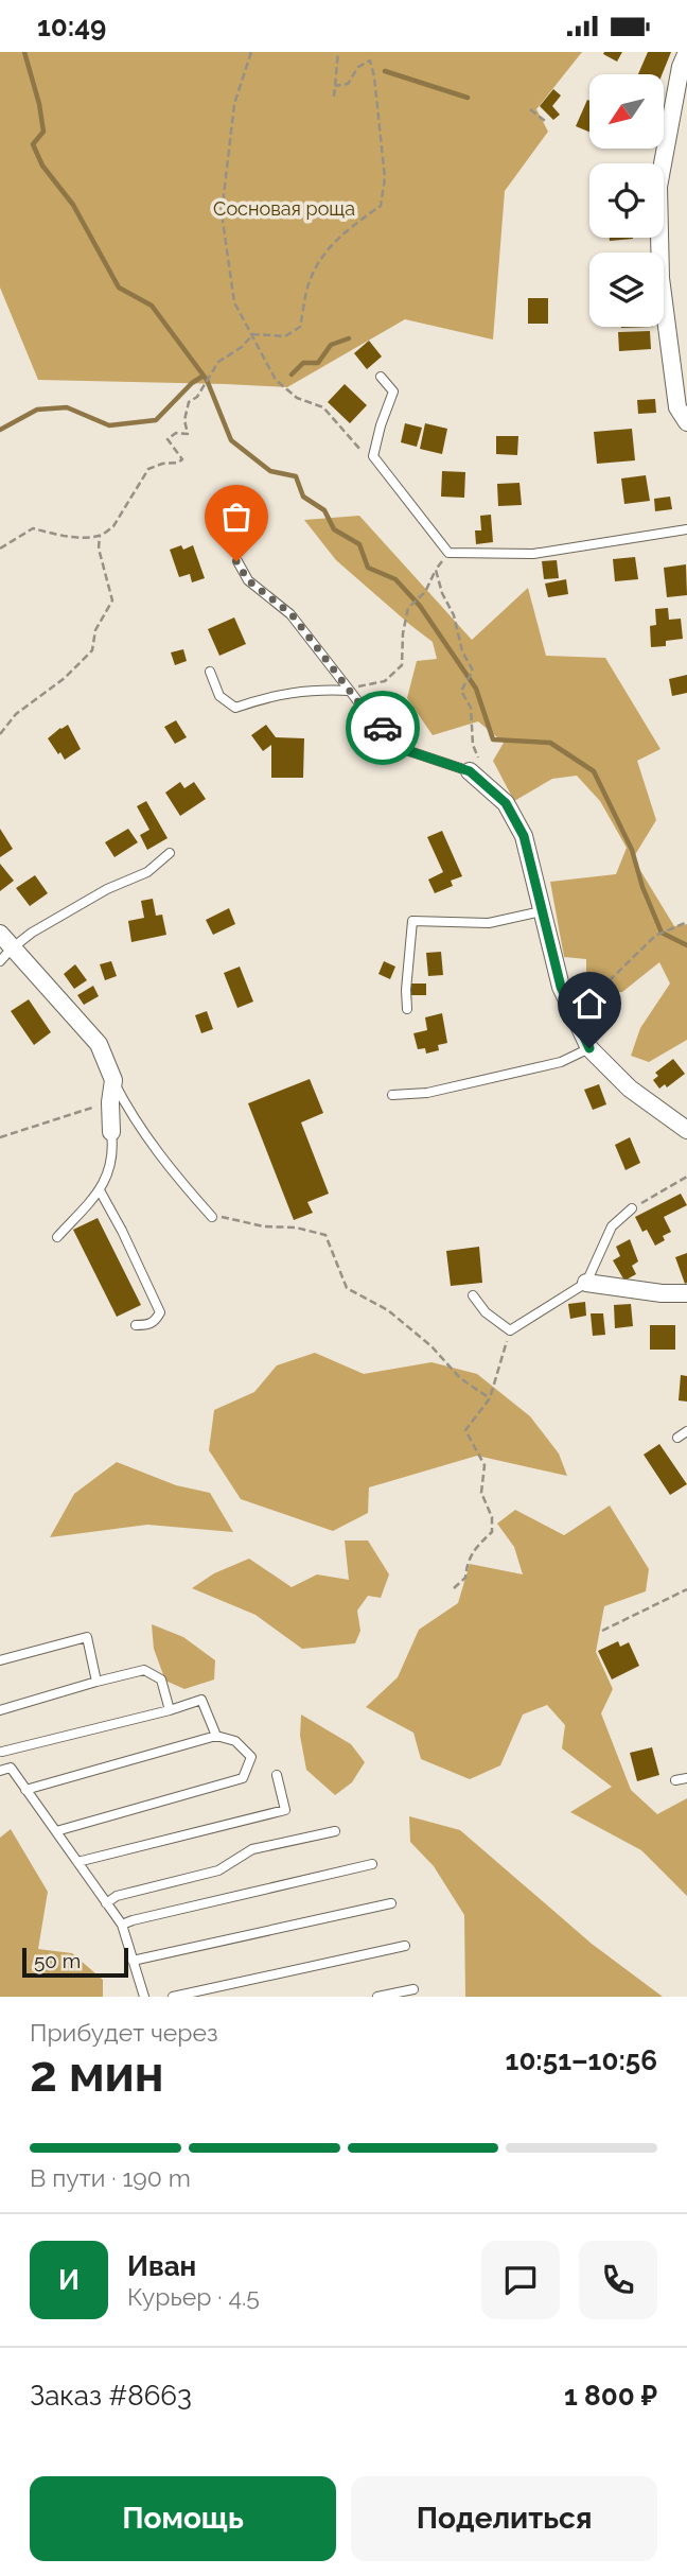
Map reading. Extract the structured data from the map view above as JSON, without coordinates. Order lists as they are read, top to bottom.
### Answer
{
  "parks": ["Сосновая роща"],
  "scale_bar": "50 m",
  "north": "bottom left",
  "page": {
    "status": "10:49",
    "scale": "50 m",
    "heading": ["2 мин", "Прибудет через", "10:51–10:56"],
    "panel": [
      "Иван",
      "Курьер · 4.5",
      "Заказ #8663",
      "1 800 ₽"
    ],
    "bar": "В пути · 190 m",
    "round": "И",
    "buttons": ["Помощь", "Поделиться"]
  }
}
